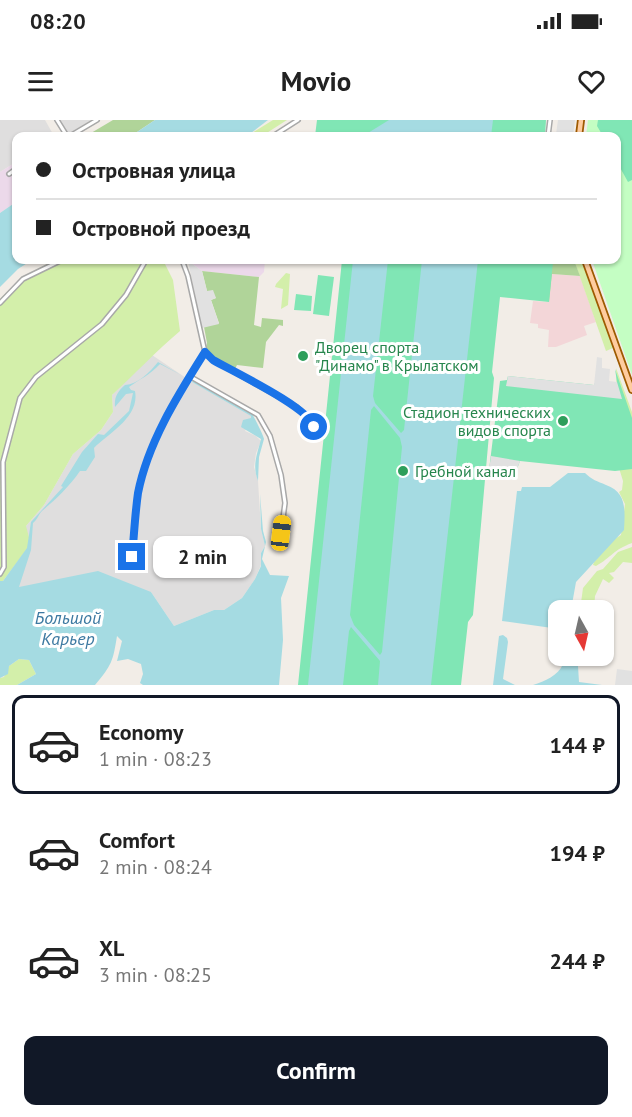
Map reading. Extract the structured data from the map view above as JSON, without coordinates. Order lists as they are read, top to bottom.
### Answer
{
  "water": ["Большой Карьер"],
  "places": ["Дворец спорта \"Динамо\" в Крылатском", "Стадион технических видов спорта", "Гребной канал"],
  "north": "bottom",
  "page": {
    "status": "08:20",
    "header": "Movio",
    "banner": ["Островная улица", "Островной проезд"],
    "bubble": "2 min",
    "list": [
      {
        "name": "Economy",
        "note": "1 min · 08:23",
        "value": "144 ₽"
      },
      {
        "name": "Comfort",
        "note": "2 min · 08:24",
        "value": "194 ₽"
      },
      {
        "name": "XL",
        "note": "3 min · 08:25",
        "value": "244 ₽"
      }
    ],
    "buttons": "Confirm"
  }
}
